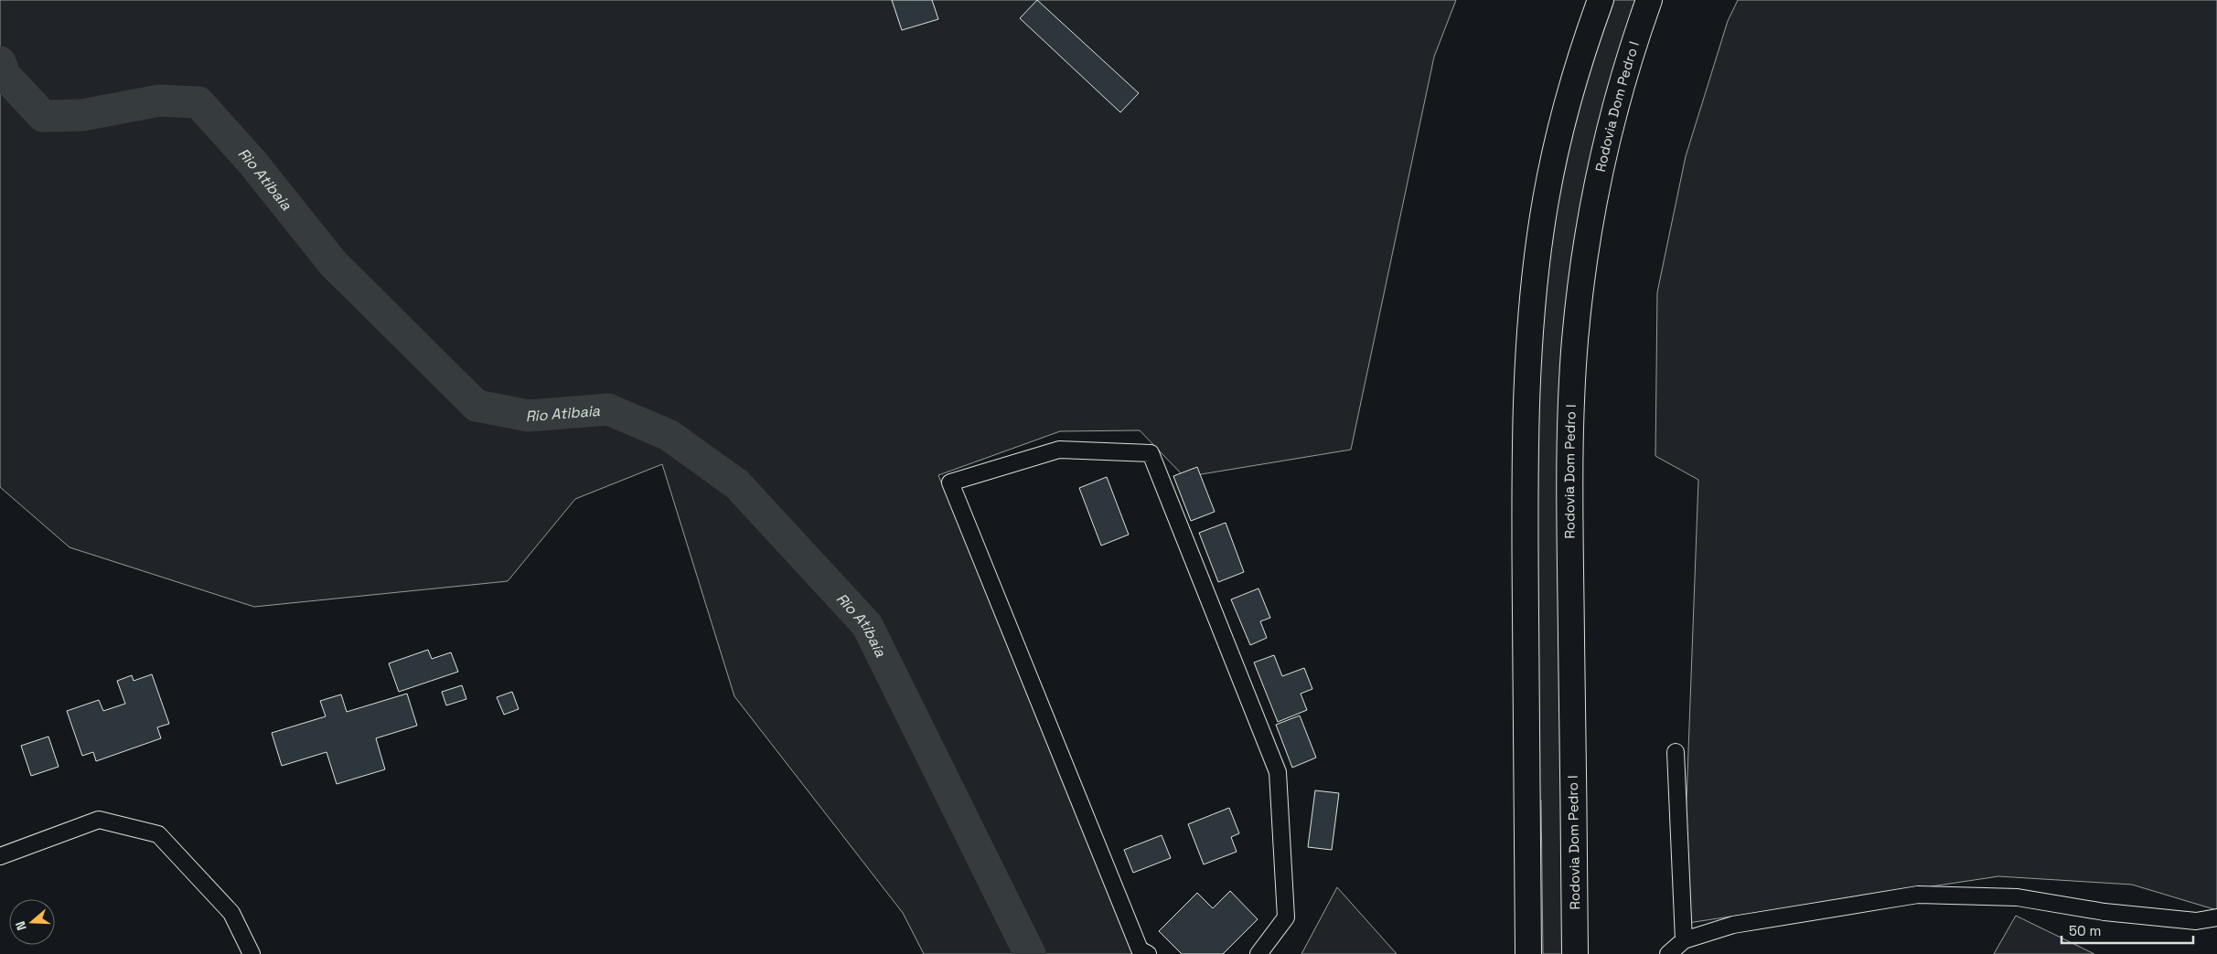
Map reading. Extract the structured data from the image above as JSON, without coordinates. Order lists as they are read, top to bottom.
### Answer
{
  "streets": {
    "highway": ["Rodovia Dom Pedro I"]
  },
  "water": ["Rio Atibaia"],
  "scale_bar": "50 m",
  "north": "left"
}
